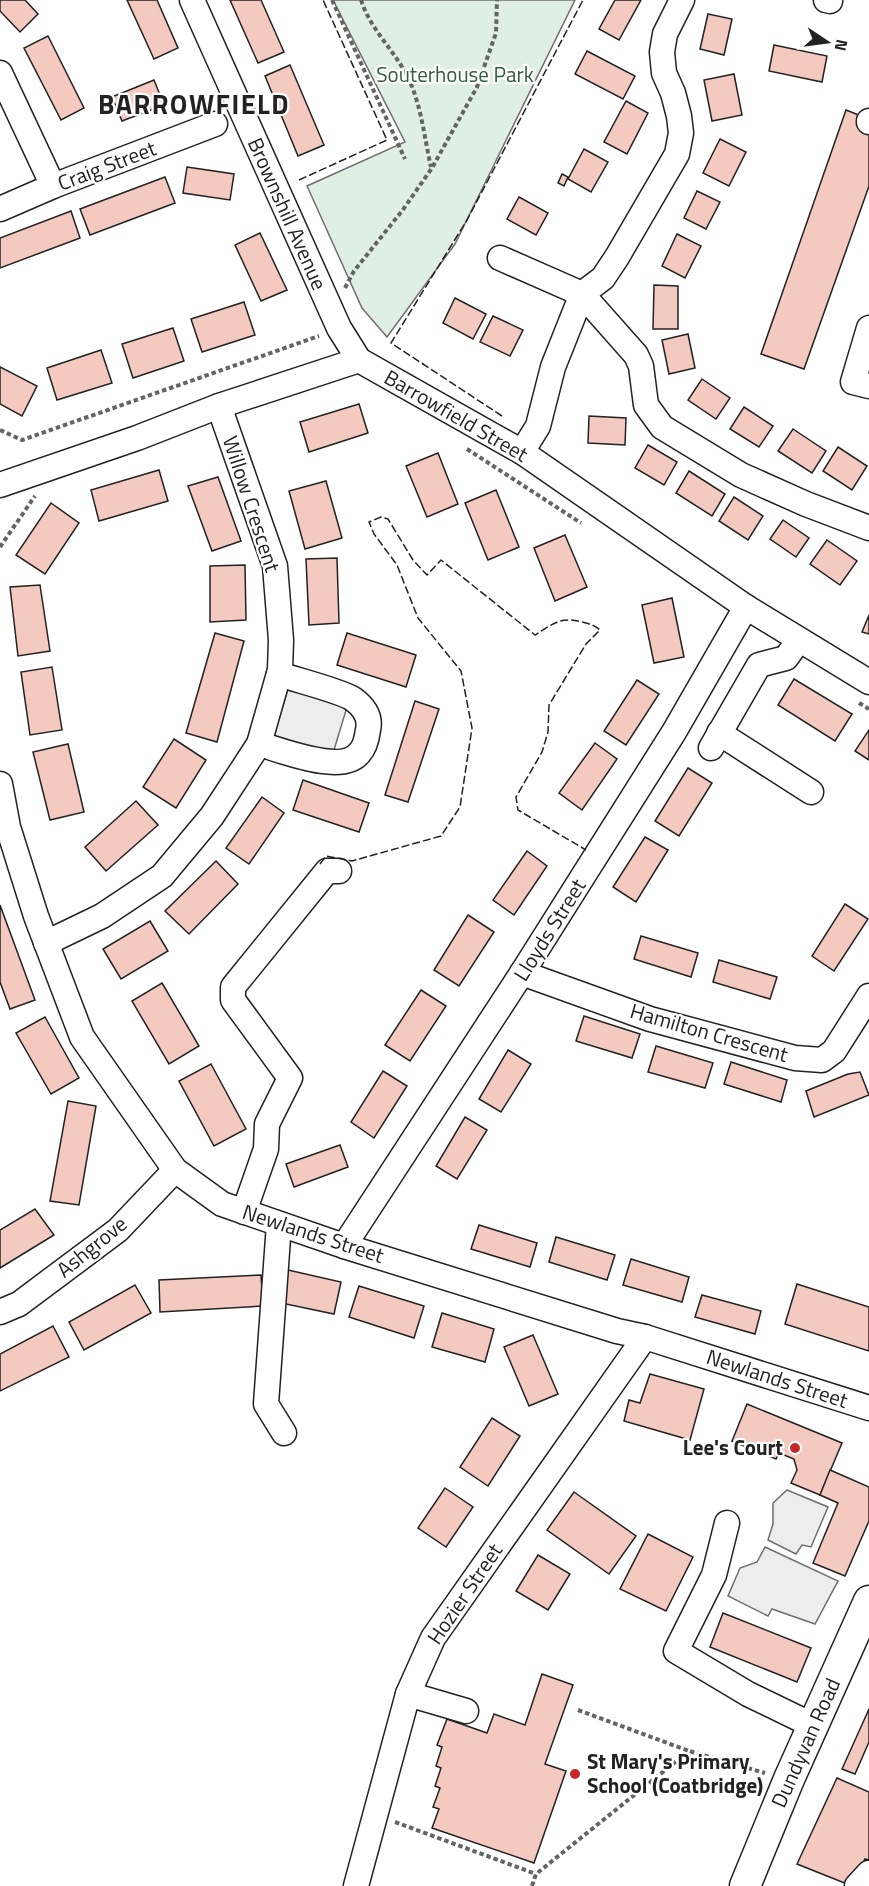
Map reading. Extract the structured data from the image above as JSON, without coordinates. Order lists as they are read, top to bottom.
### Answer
{
  "streets": {
    "main road": ["Dundyvan Road"],
    "street": [
      "Craig Street",
      "Brownshill Avenue",
      "Barrowfield Street",
      "Willow Crescent",
      "Lloyds Street",
      "Hamilton Crescent",
      "Newlands Street",
      "Ashgrove",
      "Hozier Street"
    ]
  },
  "crossings": [
    ["Brownshill Avenue", "Barrowfield Street"],
    ["Barrowfield Street", "Willow Crescent"],
    ["Barrowfield Street", "Lloyds Street"],
    ["Willow Crescent", "Newlands Street"],
    ["Lloyds Street", "Hamilton Crescent"],
    ["Lloyds Street", "Newlands Street"],
    ["Newlands Street", "Ashgrove"],
    ["Newlands Street", "Hozier Street"]
  ],
  "districts": ["BARROWFIELD"],
  "parks": ["Souterhouse Park"],
  "places": ["Lee's Court", "St Mary's Primary School (Coatbridge)"],
  "north": "right"
}
